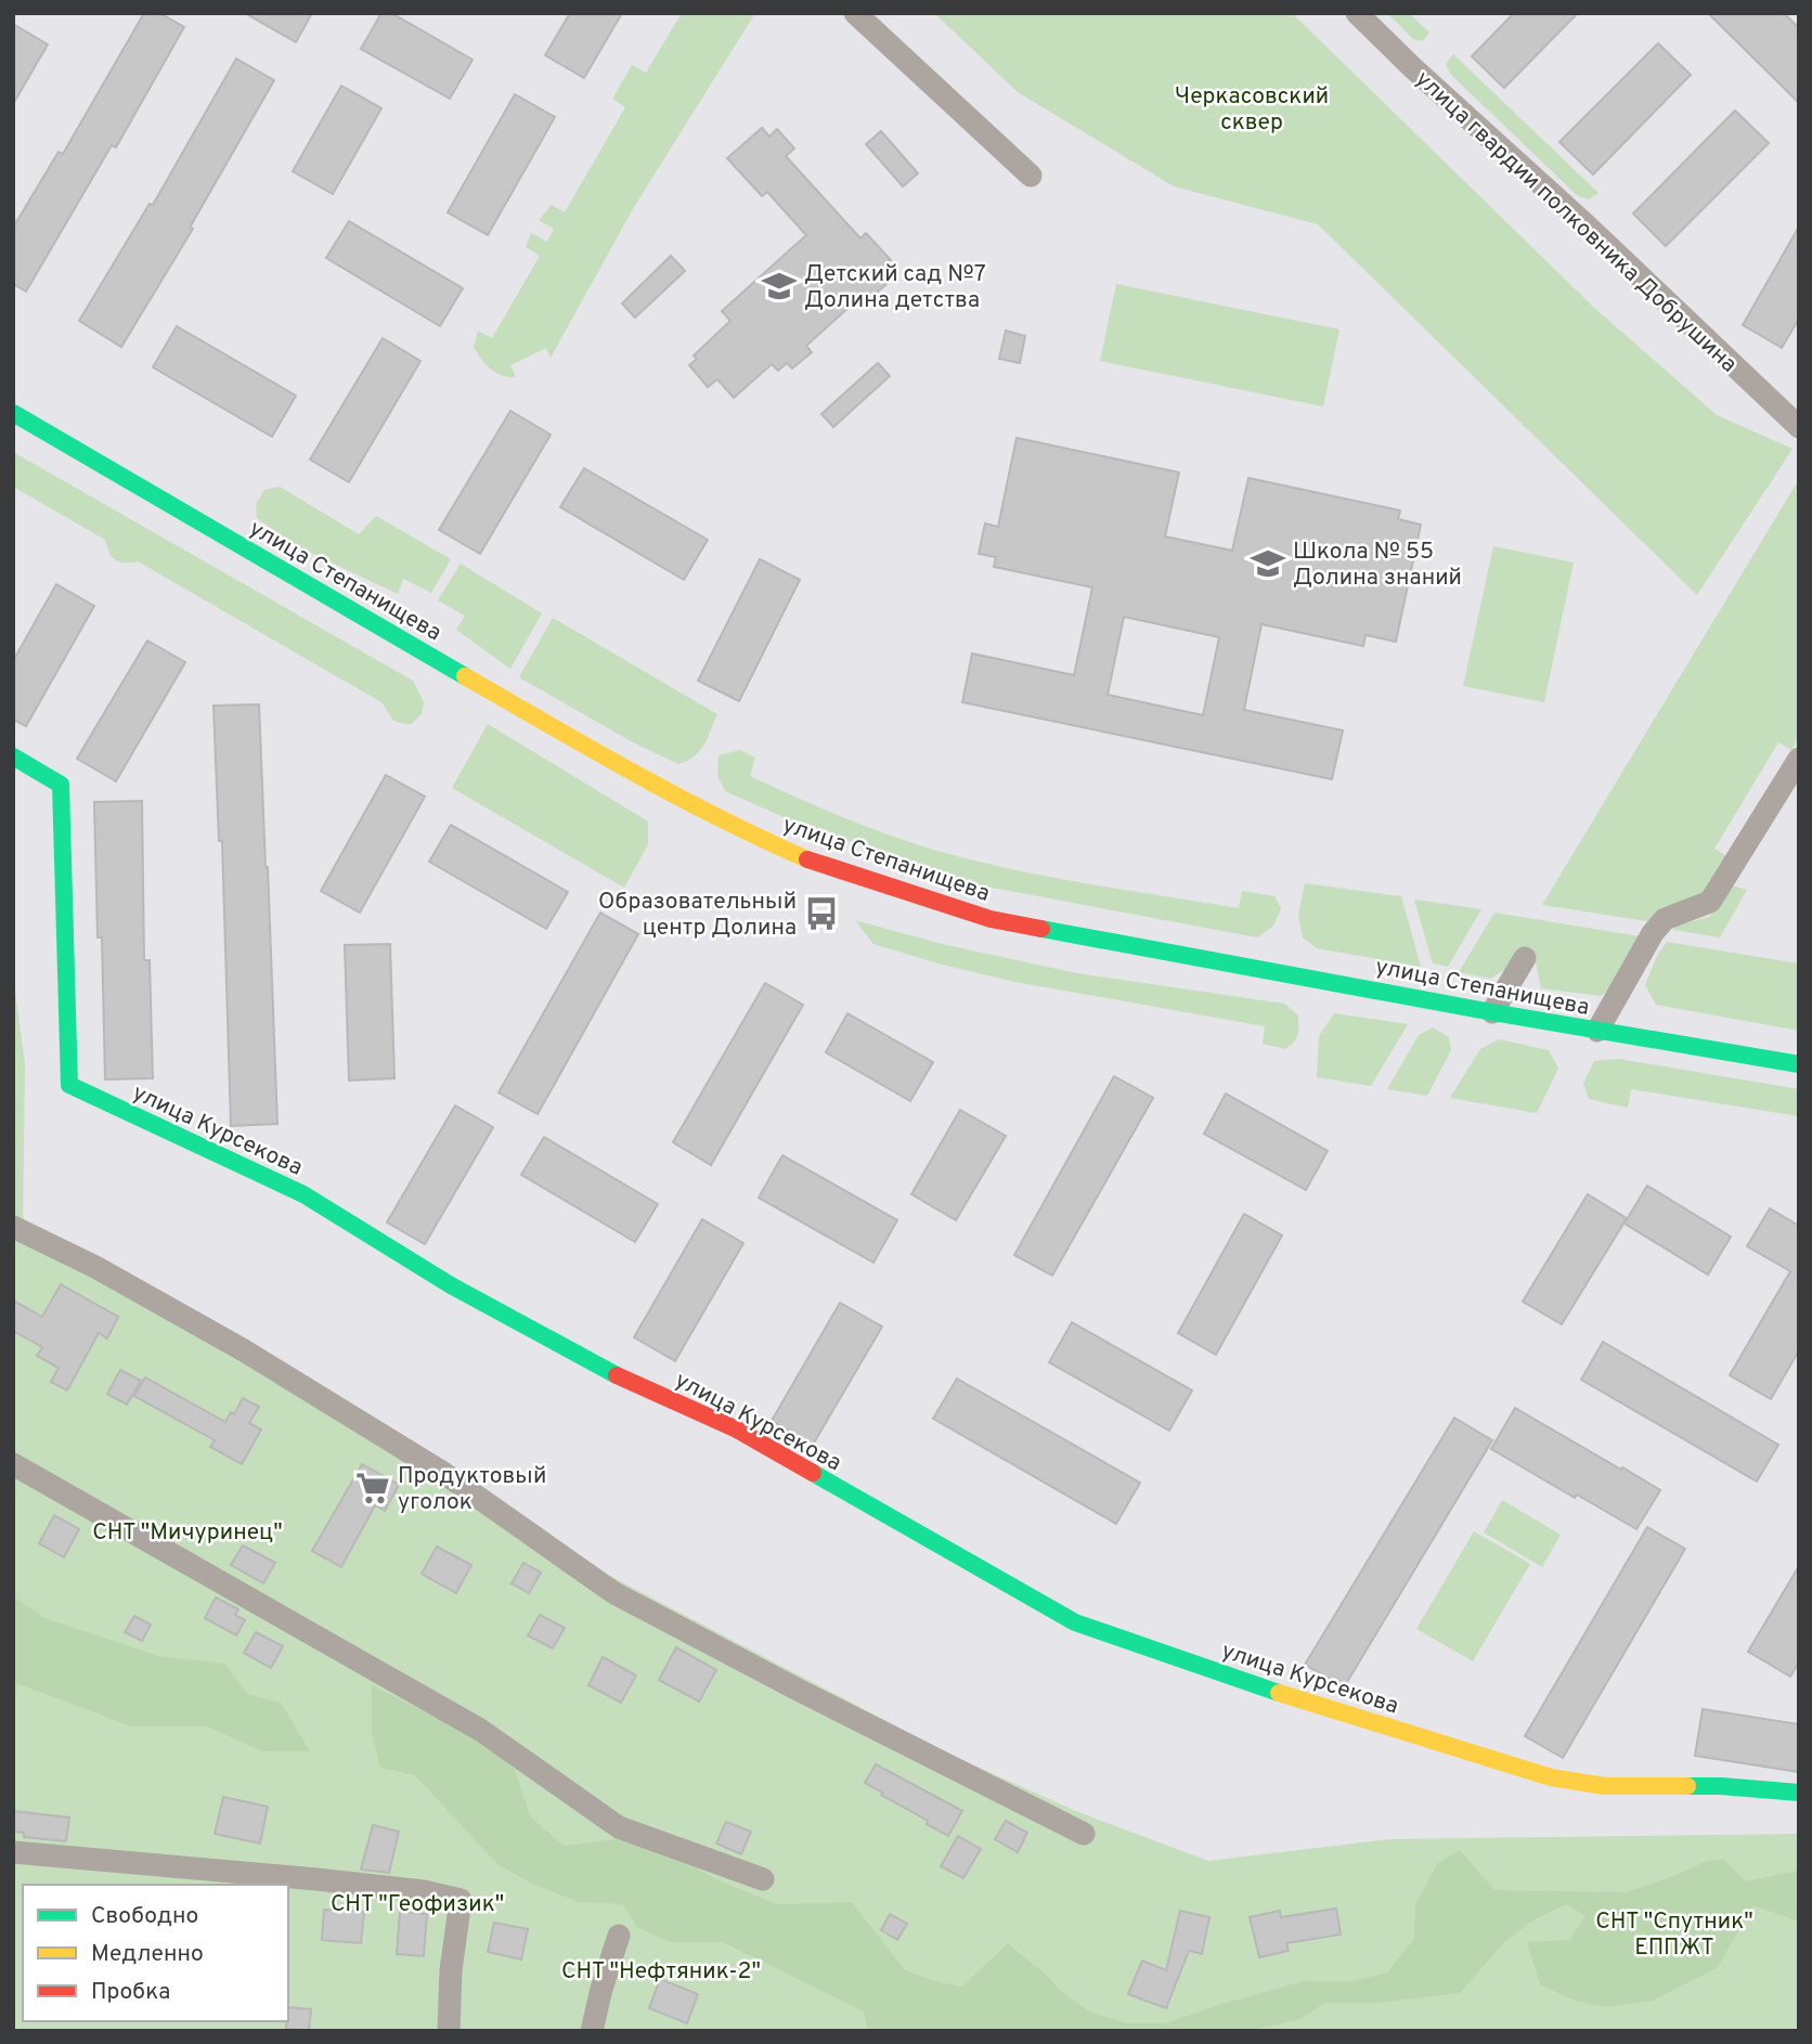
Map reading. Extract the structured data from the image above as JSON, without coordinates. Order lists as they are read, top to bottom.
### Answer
{
  "streets": {
    "street": ["улица гвардии полковника Добрушина", "улица Степанищева", "улица Курсекова"]
  },
  "parks": [
    "Черкасовский сквер",
    "СНТ \"Мичуринец\"",
    "СНТ \"Геофизик\"",
    "СНТ \"Спутник\" ЕППЖТ",
    "СНТ \"Нефтяник-2\""
  ],
  "places": {
    "school or university": ["Детский сад №7 Долина детства", "Школа № 55 Долина знаний"],
    "bus stop": ["Образовательный центр Долина"],
    "supermarket": ["Продуктовый уголок"]
  },
  "legend": ["Свободно", "Медленно", "Пробка"]
}
